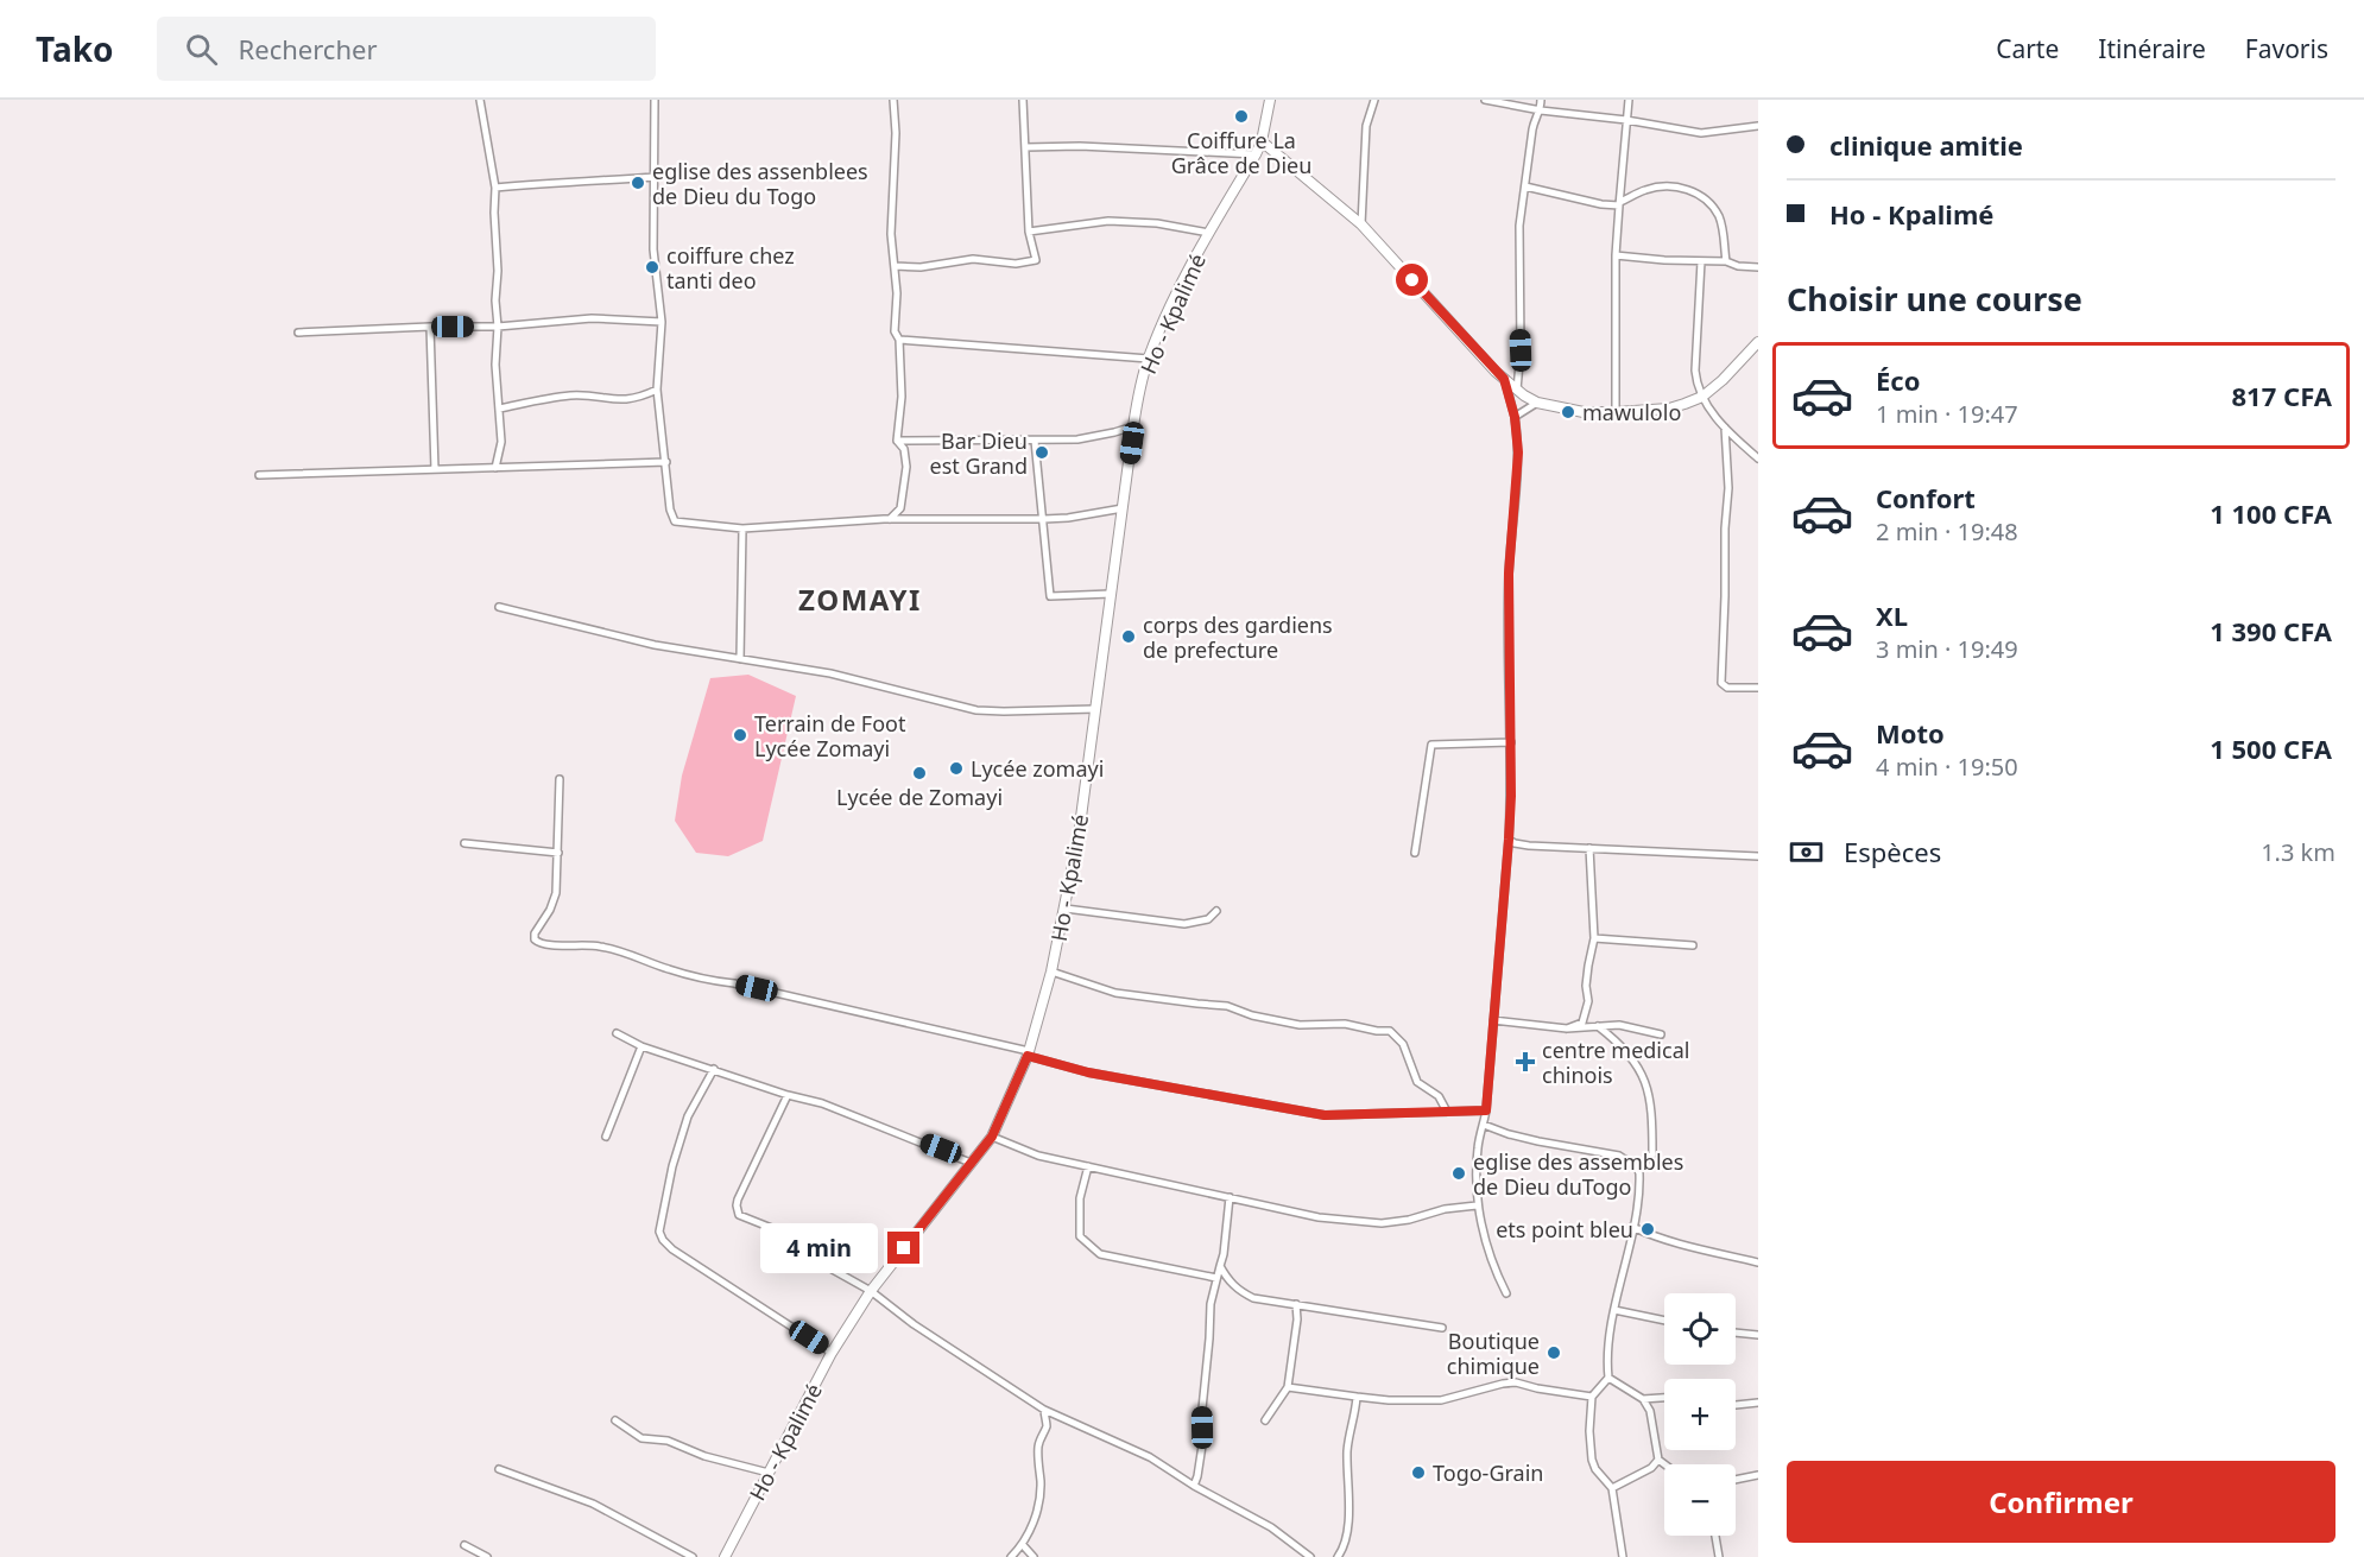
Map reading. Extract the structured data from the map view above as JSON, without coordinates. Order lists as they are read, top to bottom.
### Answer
{
  "streets": {
    "main road": ["Ho - Kpalimé"]
  },
  "districts": ["ZOMAYI"],
  "places": {
    "other": [
      "Coiffure La Grâce de Dieu",
      "eglise des assenblees de Dieu du Togo",
      "coiffure chez tanti deo",
      "mawulolo",
      "Bar Dieu est Grand",
      "corps des gardiens de prefecture",
      "Terrain de Foot Lycée Zomayi",
      "Lycée zomayi",
      "Lycée de Zomayi",
      "eglise des assembles de Dieu duTogo",
      "ets point bleu",
      "Boutique chimique",
      "Togo-Grain"
    ],
    "health": ["centre medical chinois"]
  },
  "page": {
    "header": "Tako",
    "search": "Rechercher",
    "nav": ["Carte", "Itinéraire", "Favoris"],
    "banner": ["clinique amitie", "Ho - Kpalimé"],
    "heading": "Choisir une course",
    "list": [
      {
        "name": "Éco",
        "note": "1 min · 19:47",
        "value": "817 CFA"
      },
      {
        "name": "Confort",
        "note": "2 min · 19:48",
        "value": "1 100 CFA"
      },
      {
        "name": "XL",
        "note": "3 min · 19:49",
        "value": "1 390 CFA"
      },
      {
        "name": "Moto",
        "note": "4 min · 19:50",
        "value": "1 500 CFA"
      }
    ],
    "pay": ["Espèces", "1.3 km"],
    "bubble": "4 min",
    "map_buttons": ["+", "−"],
    "buttons": "Confirmer"
  }
}
